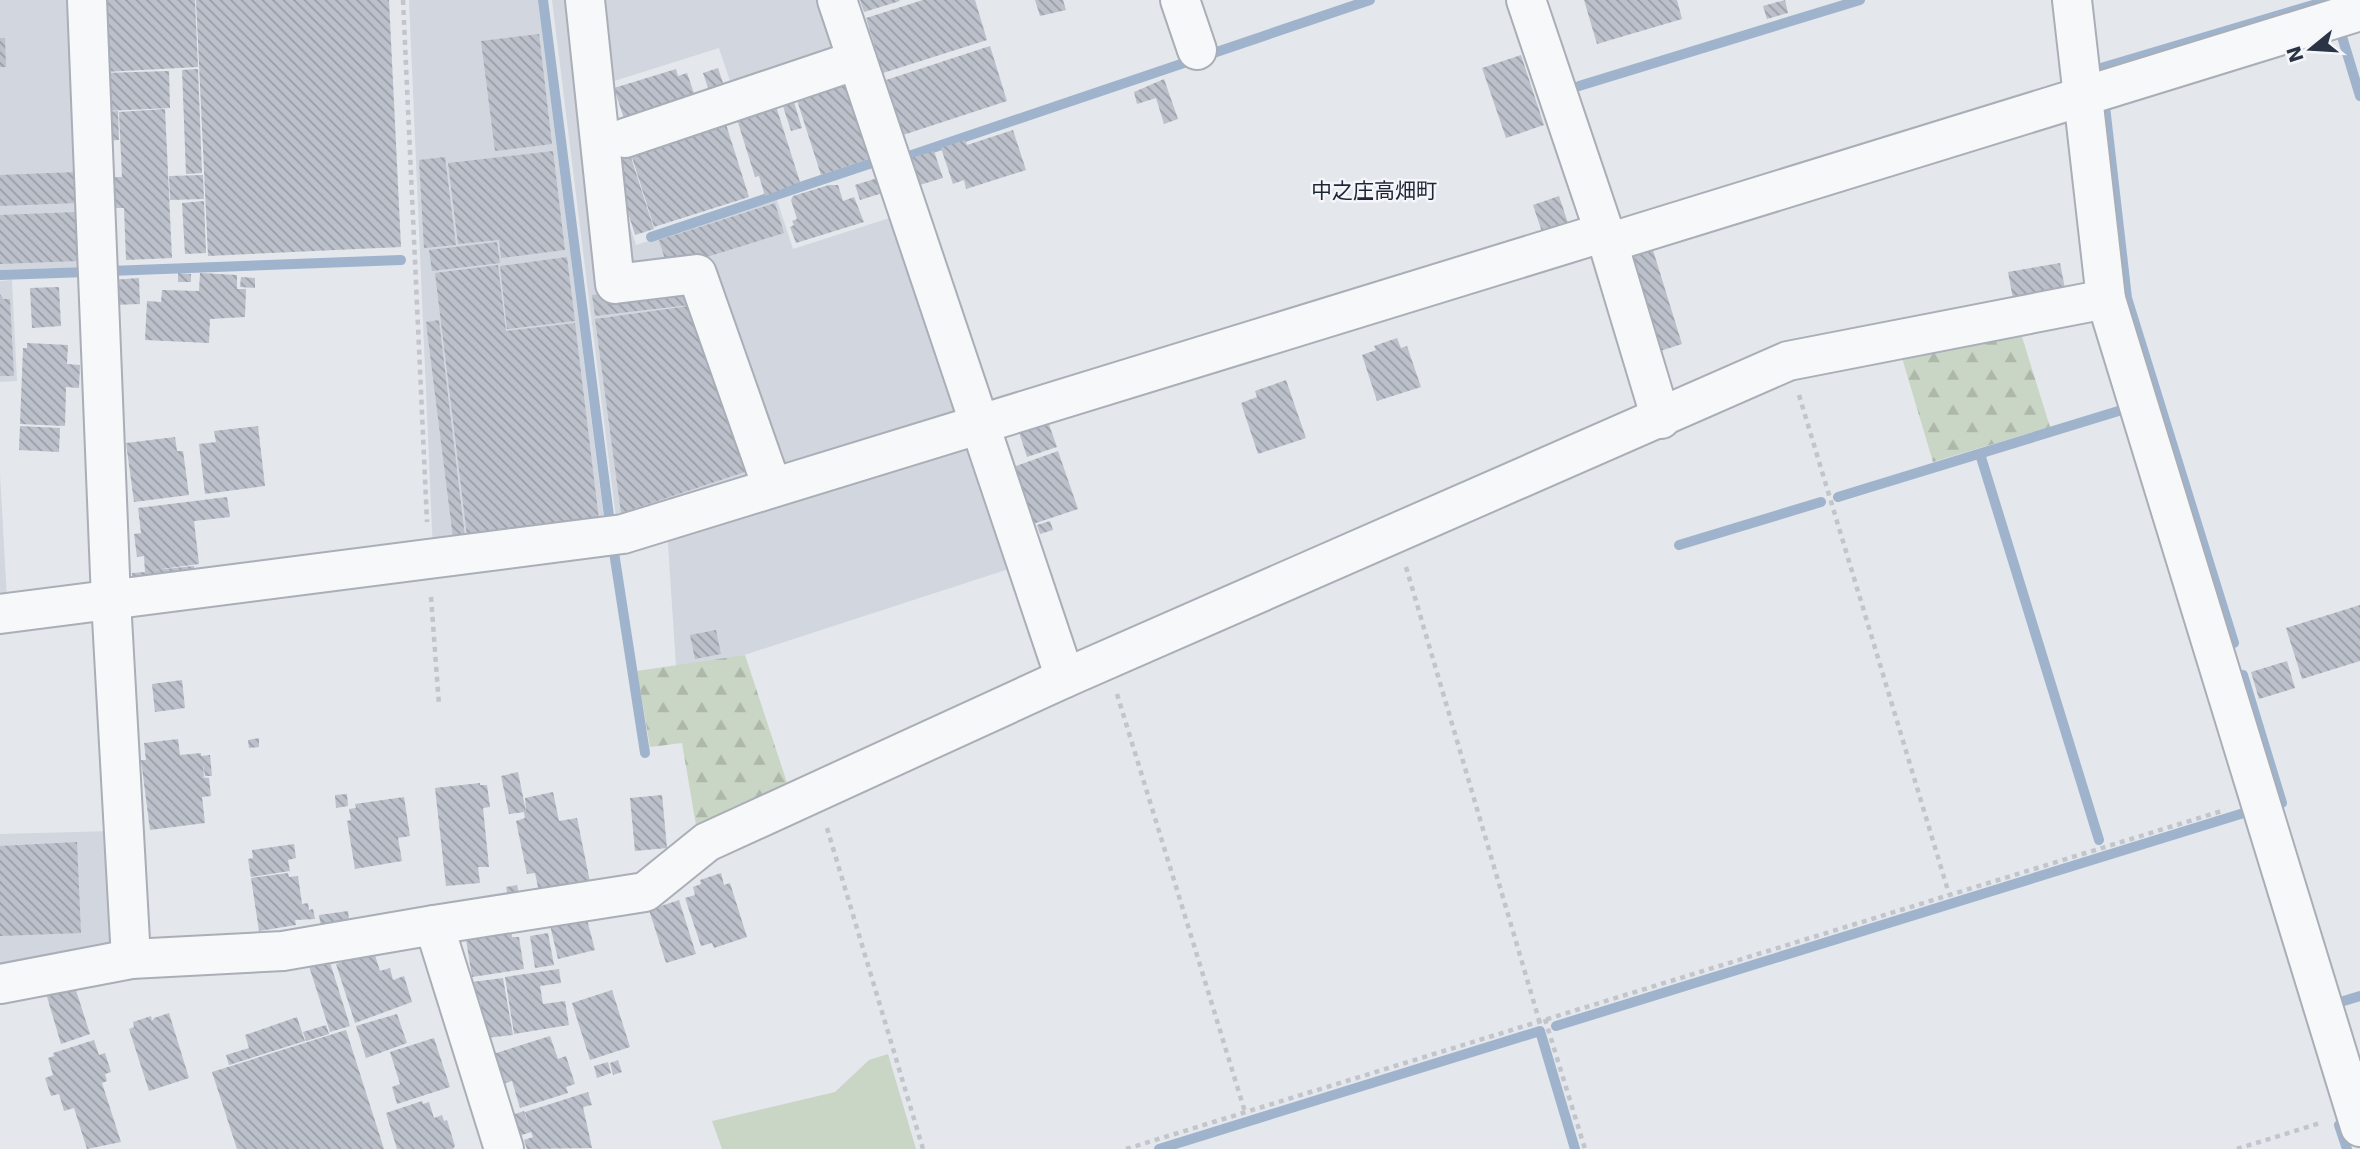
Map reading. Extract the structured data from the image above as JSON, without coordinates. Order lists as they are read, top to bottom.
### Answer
{
  "districts": ["中之庄高畑町"],
  "north": "left"
}
